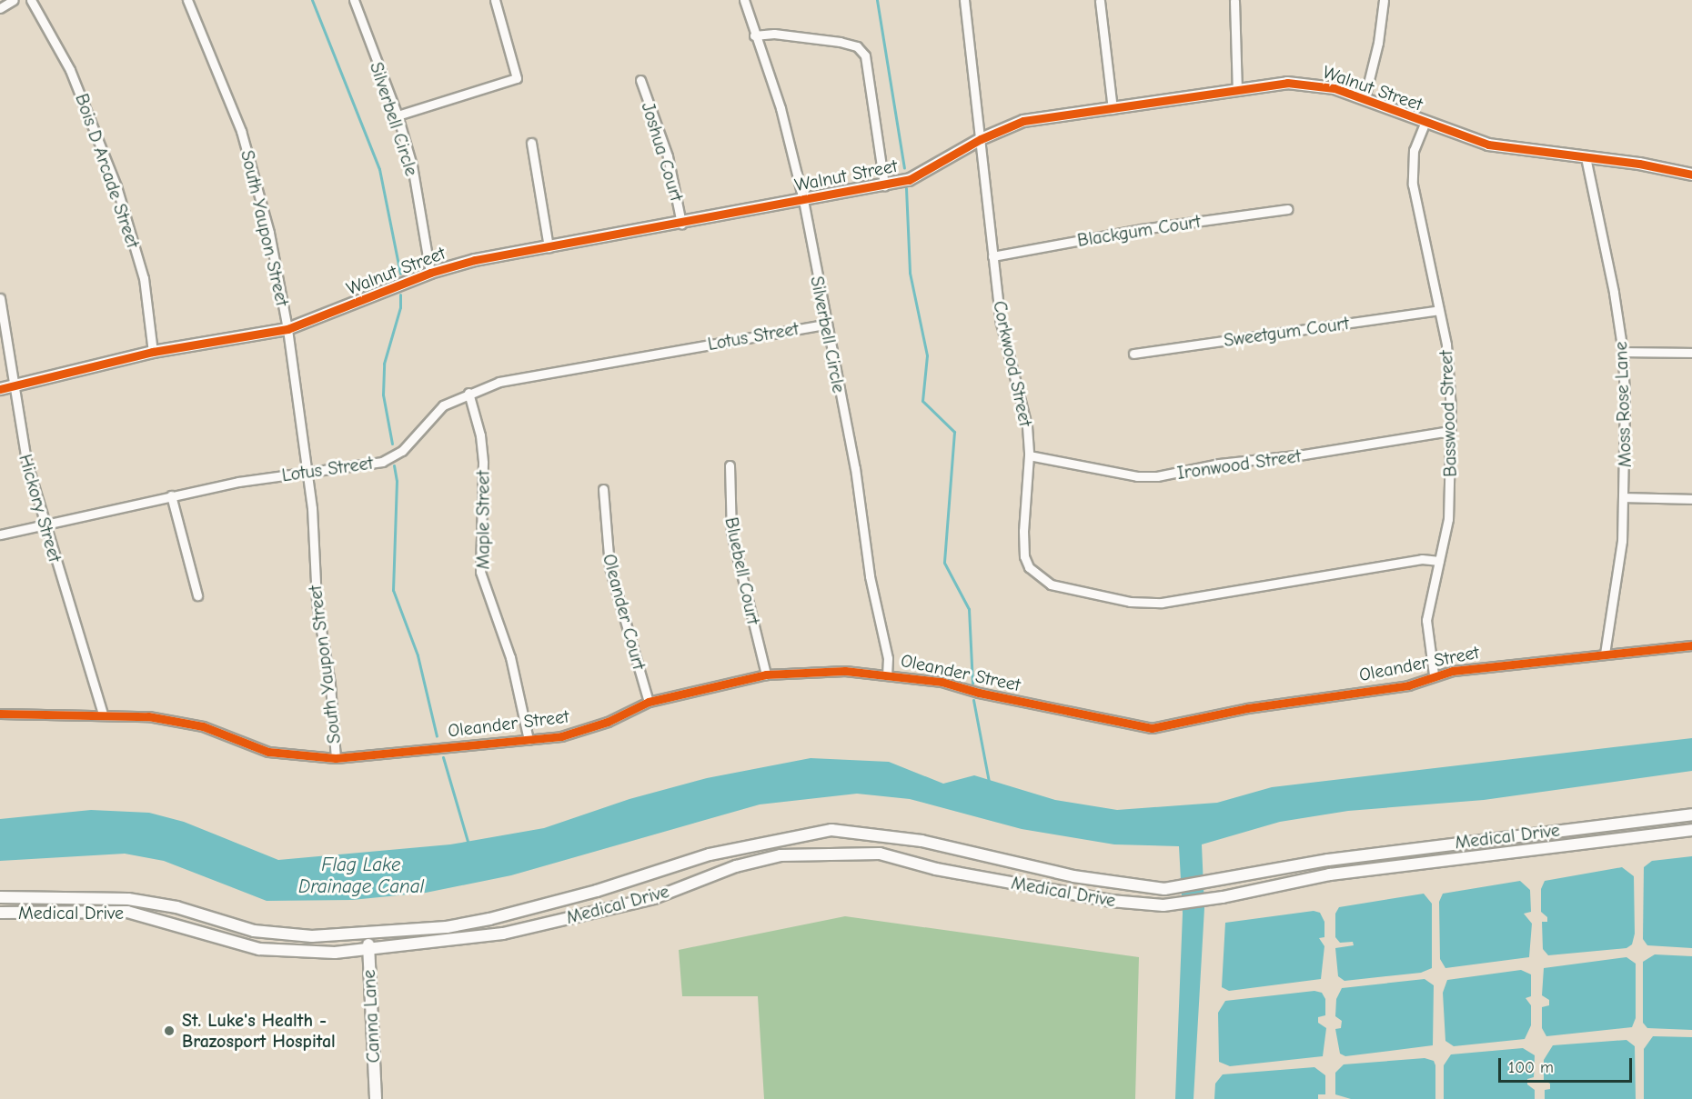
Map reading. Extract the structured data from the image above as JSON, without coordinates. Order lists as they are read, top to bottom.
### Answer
{
  "streets": {
    "street": [
      "Walnut Street",
      "Silverbell Circle",
      "Joshua Court",
      "Bois D Arcade Street",
      "South Yaupon Street",
      "Blackgum Court",
      "Sweetgum Court",
      "Lotus Street",
      "Corkwood Street",
      "Moss Rose Lane",
      "Basswood Street",
      "Ironwood Street",
      "Hickory Street",
      "Maple Street",
      "Bluebell Court",
      "Oleander Court",
      "Oleander Street",
      "Medical Drive",
      "Canna Lane"
    ]
  },
  "crossings": [
    ["Walnut Street", "Silverbell Circle"],
    ["Walnut Street", "Joshua Court"],
    ["Walnut Street", "Bois D Arcade Street"],
    ["Walnut Street", "South Yaupon Street"],
    ["Walnut Street", "Corkwood Street"],
    ["Walnut Street", "Moss Rose Lane"],
    ["Walnut Street", "Basswood Street"],
    ["Walnut Street", "Hickory Street"],
    ["Silverbell Circle", "Lotus Street"],
    ["Silverbell Circle", "Oleander Street"],
    ["South Yaupon Street", "Lotus Street"],
    ["South Yaupon Street", "Oleander Street"],
    ["Blackgum Court", "Corkwood Street"],
    ["Sweetgum Court", "Basswood Street"],
    ["Lotus Street", "Hickory Street"],
    ["Lotus Street", "Maple Street"],
    ["Corkwood Street", "Basswood Street"],
    ["Corkwood Street", "Ironwood Street"],
    ["Moss Rose Lane", "Oleander Street"],
    ["Basswood Street", "Ironwood Street"],
    ["Basswood Street", "Oleander Street"],
    ["Hickory Street", "Oleander Street"],
    ["Maple Street", "Oleander Street"],
    ["Bluebell Court", "Oleander Street"],
    ["Oleander Court", "Oleander Street"],
    ["Medical Drive", "Canna Lane"]
  ],
  "water": ["Flag Lake Drainage Canal"],
  "places": ["St. Luke's Health - Brazosport Hospital"],
  "scale_bar": "100 m"
}
